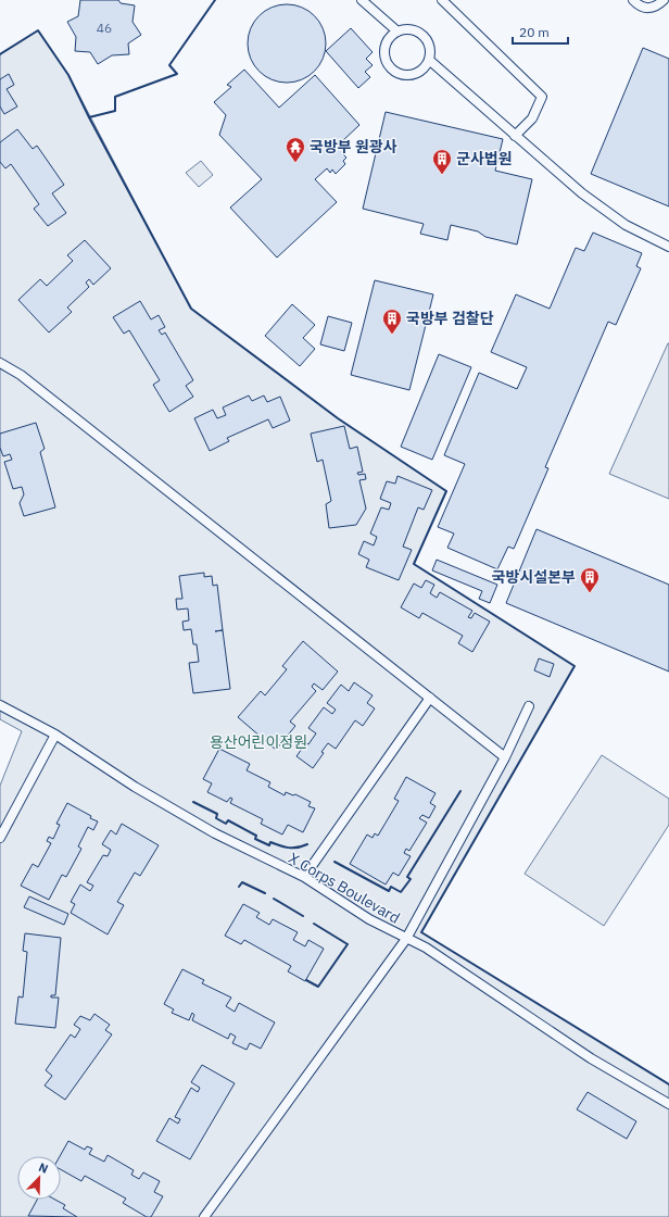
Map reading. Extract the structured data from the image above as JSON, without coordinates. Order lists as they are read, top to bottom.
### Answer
{
  "streets": {
    "lane": ["X Corps Boulevard"]
  },
  "parks": ["용산어린이정원"],
  "places": {
    "temple": ["국방부 원광사"],
    "building": ["군사법원", "국방부 검찰단", "국방시설본부"]
  },
  "house_numbers": ["46"],
  "scale_bar": "20 m",
  "north": "top right"
}
